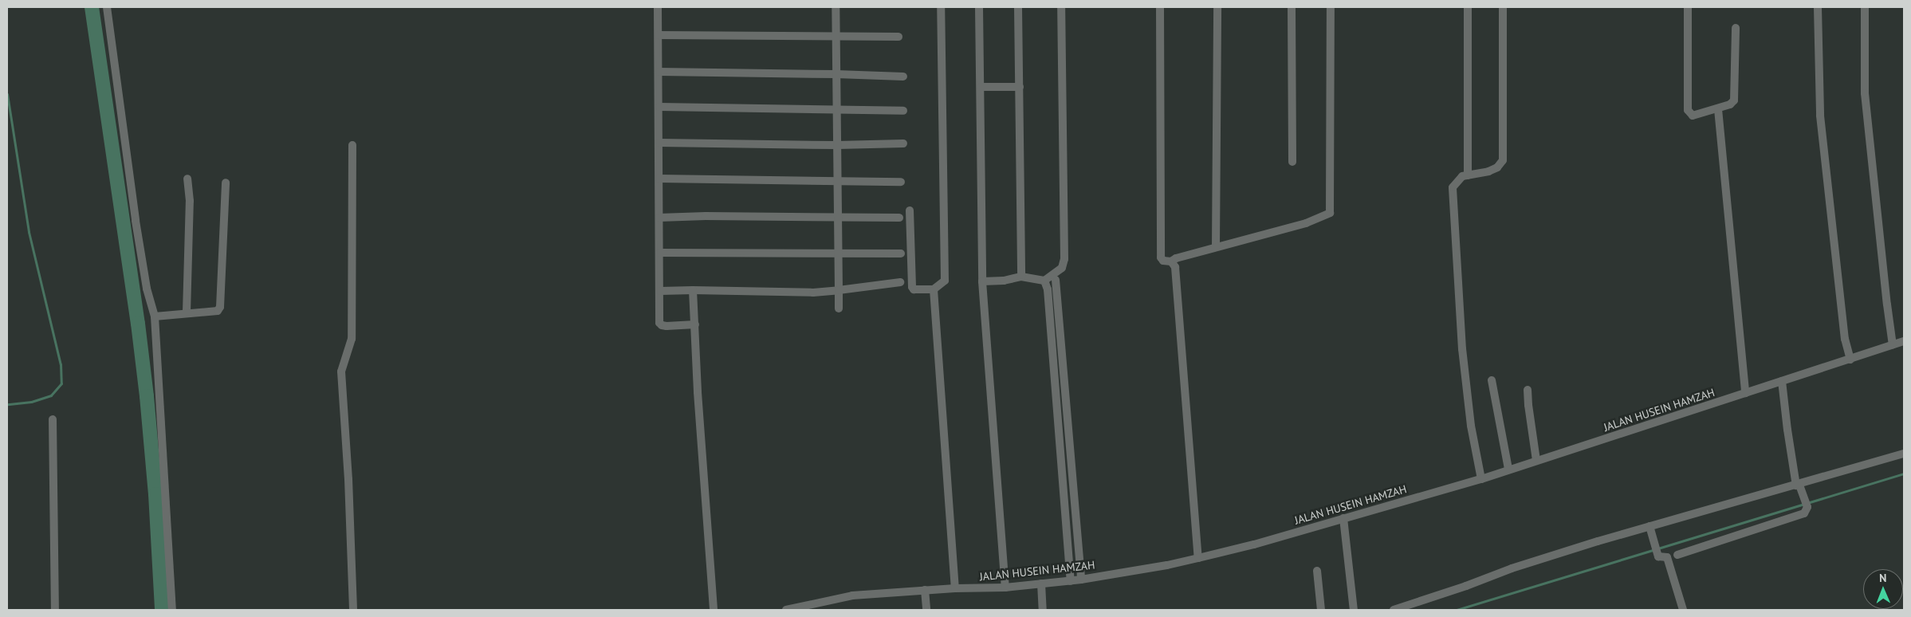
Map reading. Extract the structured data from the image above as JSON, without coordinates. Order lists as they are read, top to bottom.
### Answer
{
  "streets": {
    "street": ["JALAN HUSEIN HAMZAH"]
  },
  "north": "top"
}
